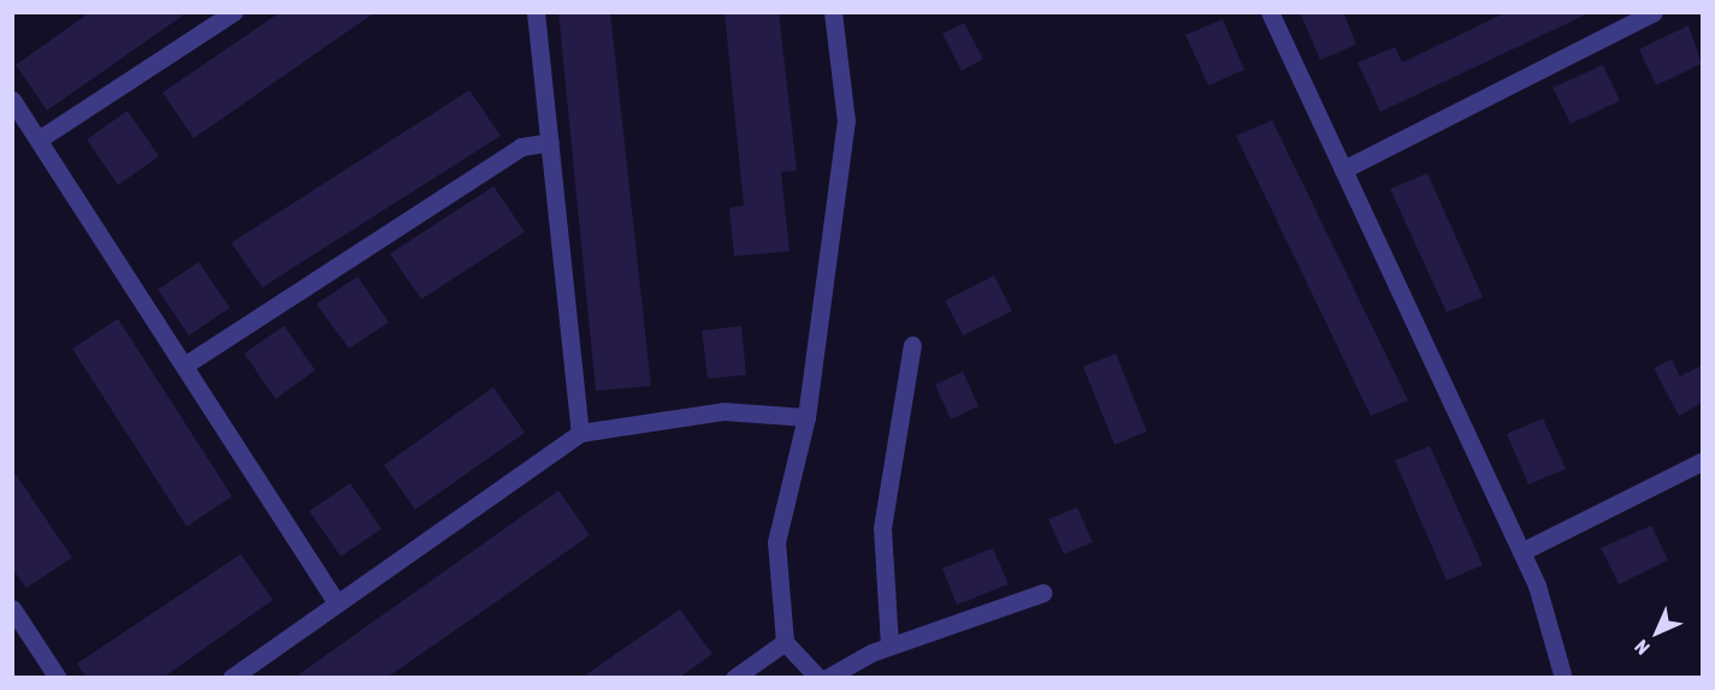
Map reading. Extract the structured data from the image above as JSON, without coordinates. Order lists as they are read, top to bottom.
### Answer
{
  "north": "bottom left"
}
